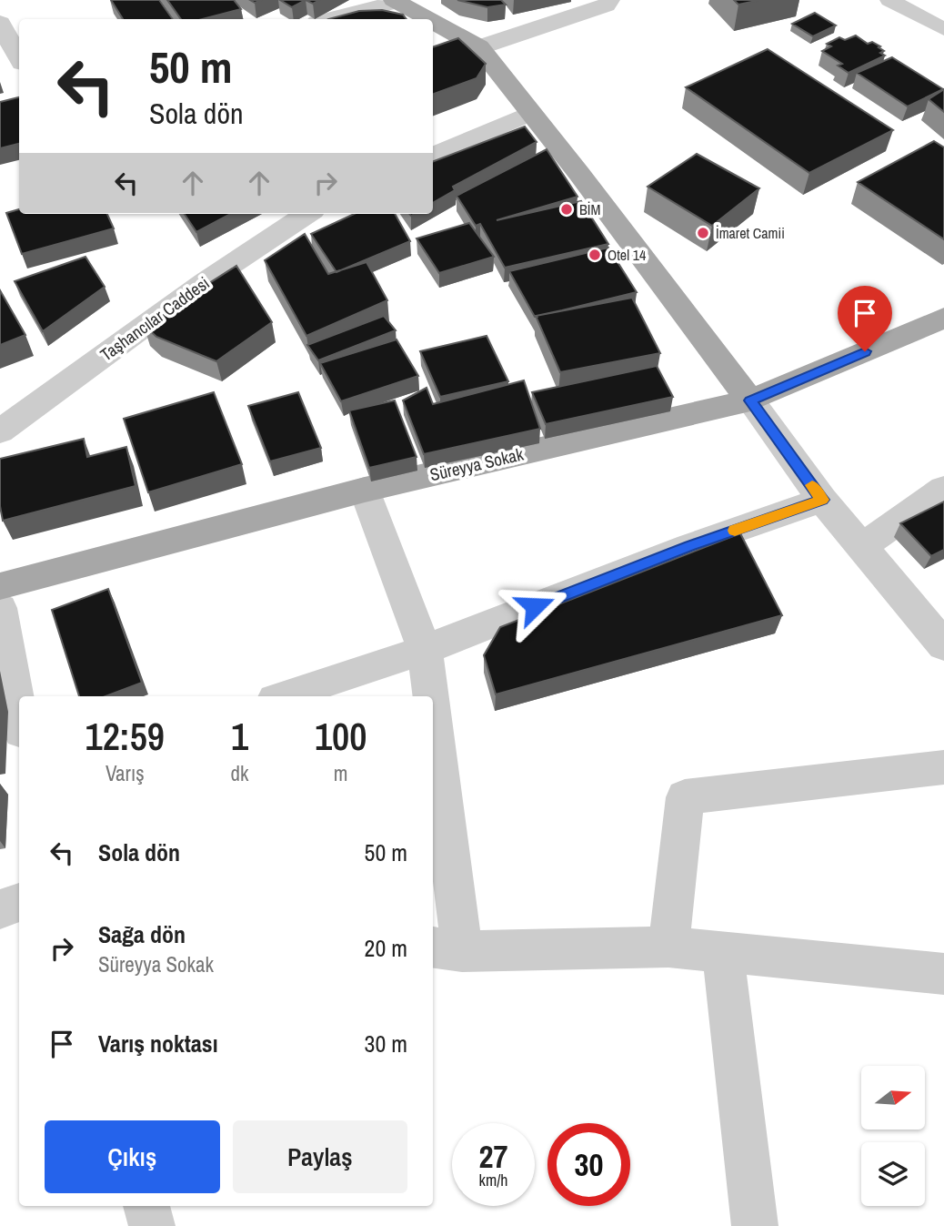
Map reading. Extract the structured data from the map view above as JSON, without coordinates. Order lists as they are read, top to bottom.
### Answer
{
  "streets": {
    "main road": ["Süreyya Sokak"],
    "street": ["Taşhancılar Caddesi"]
  },
  "places": ["BİM", "İmaret Camii", "Otel 14"],
  "north": "right",
  "page": {
    "turn": ["50 m", "Sola dön"],
    "eta": [
      "12:59",
      "Varış",
      "1",
      "dk",
      "100",
      "m"
    ],
    "list": [
      {
        "name": "Sola dön",
        "value": "50 m"
      },
      {
        "name": "Sağa dön",
        "note": "Süreyya Sokak",
        "value": "20 m"
      },
      {
        "name": "Varış noktası",
        "value": "30 m"
      }
    ],
    "buttons": ["Çıkış", "Paylaş"],
    "speed": "27 km/h",
    "limit": "30"
  }
}
